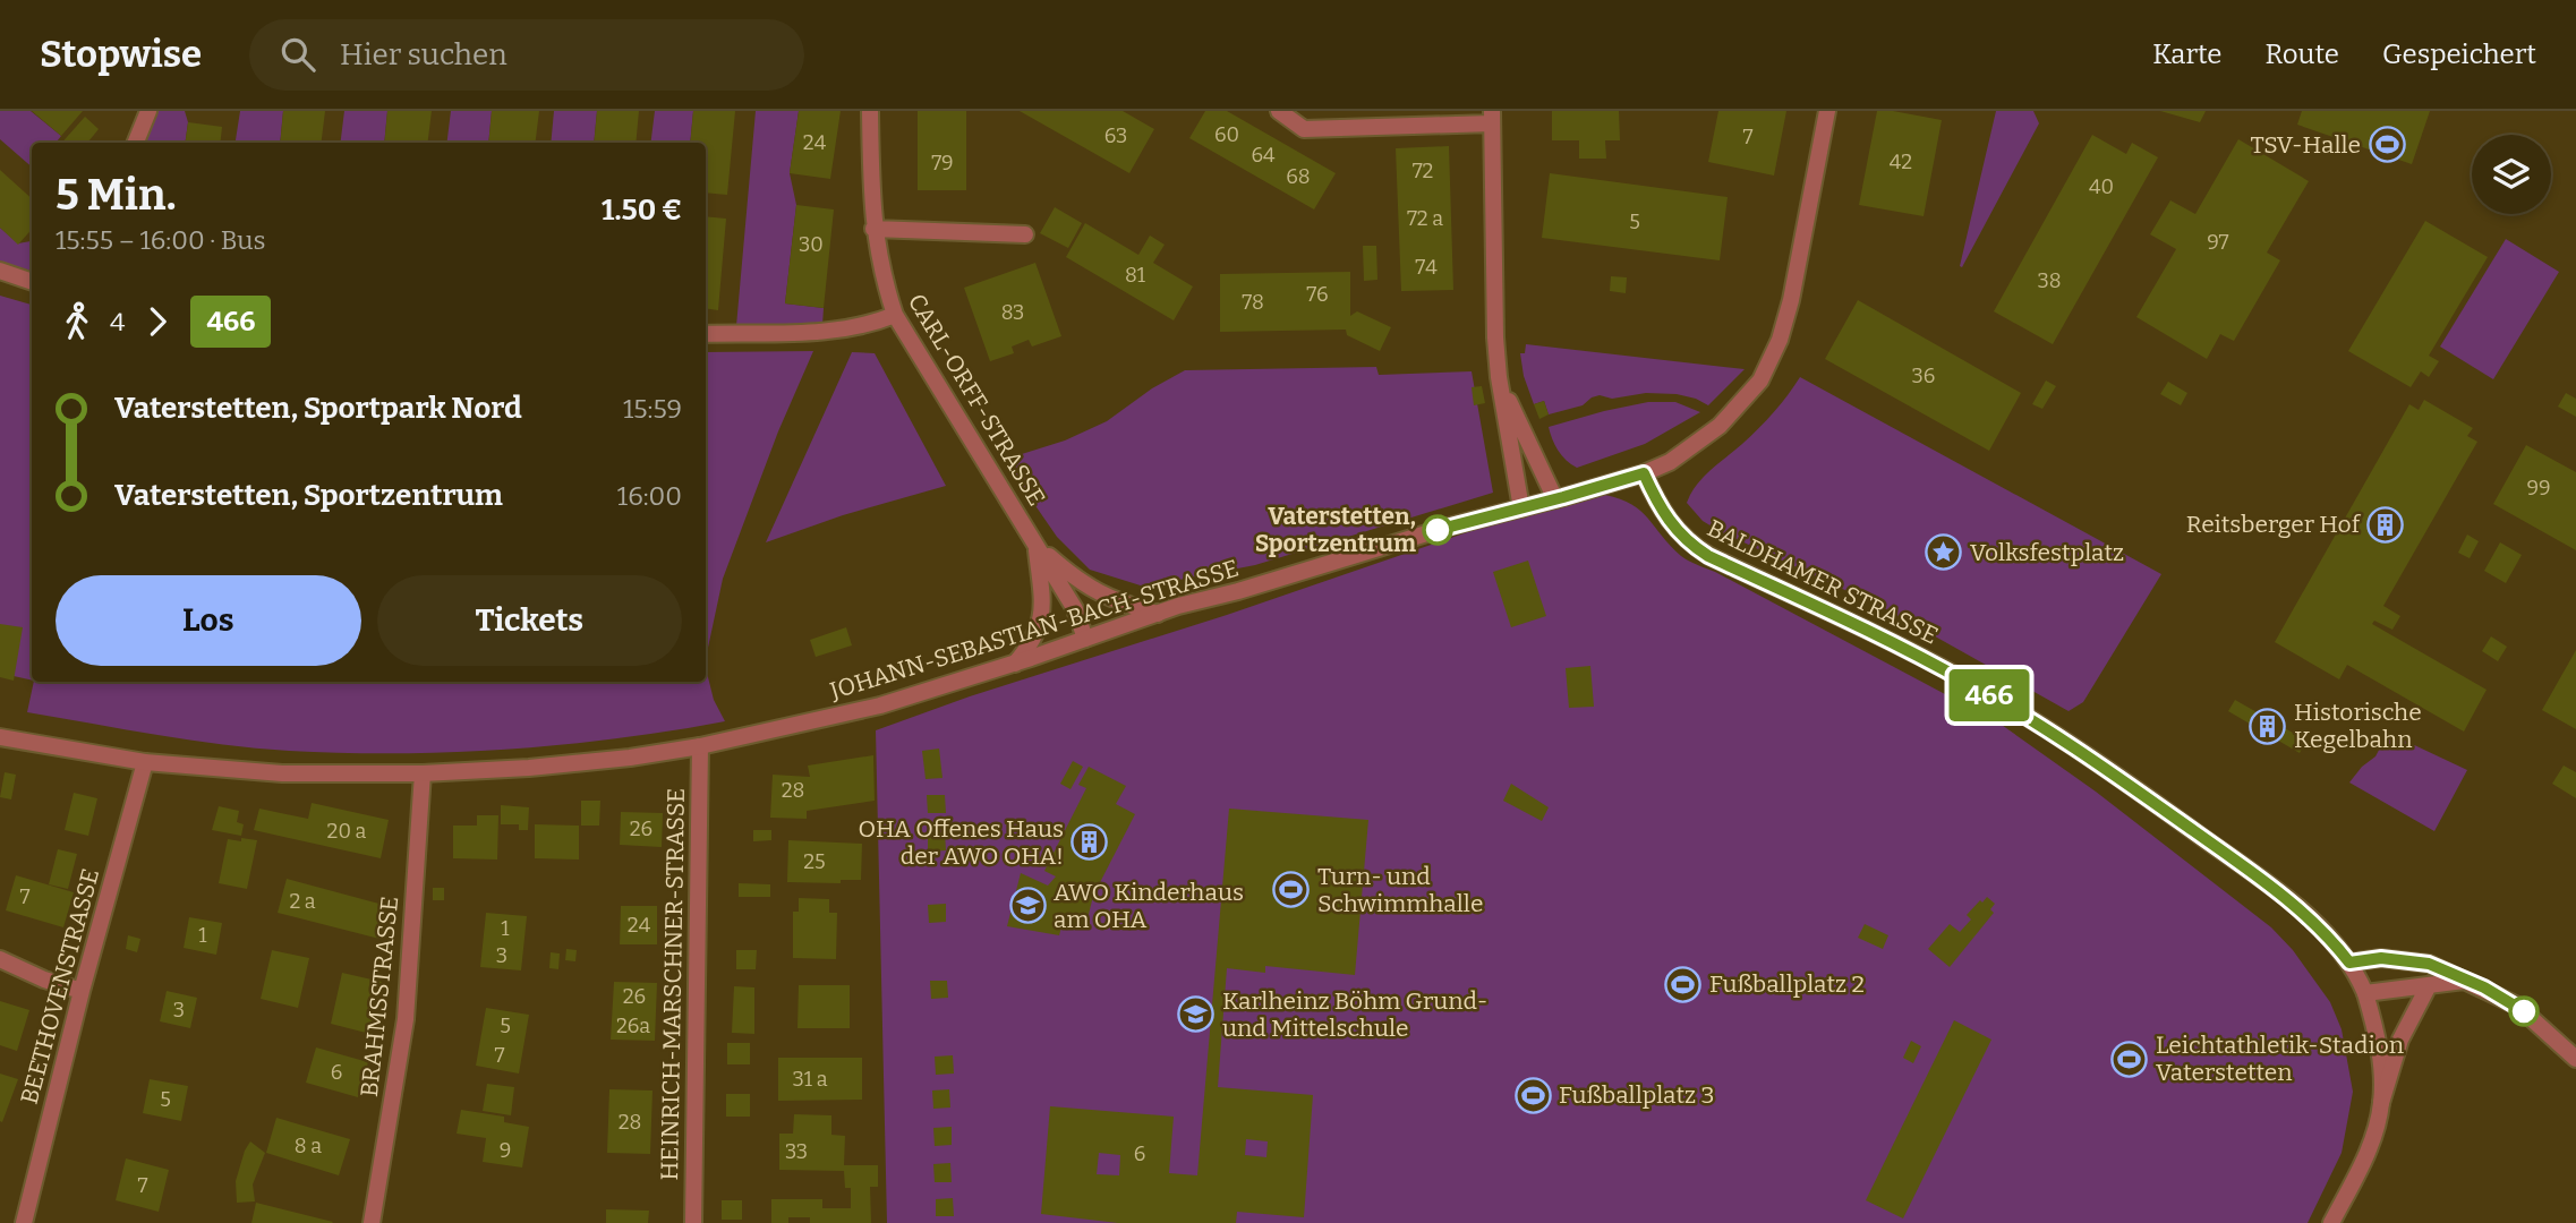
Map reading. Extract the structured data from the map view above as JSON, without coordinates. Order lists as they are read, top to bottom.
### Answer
{
  "streets": {
    "street": [
      "CARL-ORFF-STRASSE",
      "BALDHAMER STRASSE",
      "JOHANN-SEBASTIAN-BACH-STRASSE",
      "HEINRICH-MARSCHNER-STRASSE",
      "BEETHOVENSTRASSE",
      "BRAHMSSTRASSE"
    ]
  },
  "crossings": [
    ["CARL-ORFF-STRASSE", "JOHANN-SEBASTIAN-BACH-STRASSE"],
    ["BALDHAMER STRASSE", "JOHANN-SEBASTIAN-BACH-STRASSE"],
    ["JOHANN-SEBASTIAN-BACH-STRASSE", "HEINRICH-MARSCHNER-STRASSE"],
    ["JOHANN-SEBASTIAN-BACH-STRASSE", "BEETHOVENSTRASSE"],
    ["JOHANN-SEBASTIAN-BACH-STRASSE", "BRAHMSSTRASSE"]
  ],
  "places": {
    "sports": [
      "TSV-Halle",
      "Turn- und Schwimmhalle",
      "Fußballplatz 2",
      "Leichtathletik-Stadion Vaterstetten",
      "Fußballplatz 3"
    ],
    "building": ["Reitsberger Hof", "Historische Kegelbahn", "OHA Offenes Haus der AWO OHA!"],
    "other": ["Vaterstetten, Sportzentrum"],
    "place": ["Volksfestplatz"],
    "school or university": ["AWO Kinderhaus am OHA", "Karlheinz Böhm Grund- und Mittelschule"]
  },
  "lines": ["bus line 466"],
  "house_numbers": [
    "60",
    "63",
    "7",
    "24",
    "64",
    "42",
    "79",
    "72",
    "68",
    "40",
    "72 a",
    "5",
    "97",
    "30",
    "74",
    "81",
    "38",
    "76",
    "78",
    "83",
    "36",
    "99",
    "28",
    "26",
    "20 a",
    "25",
    "7",
    "2 a",
    "24",
    "1",
    "1",
    "3",
    "26",
    "3",
    "5",
    "26a",
    "7",
    "6",
    "31 a",
    "5",
    "28",
    "8 a",
    "9",
    "33",
    "6",
    "7"
  ],
  "page": {
    "header": "Stopwise",
    "search": "Hier suchen",
    "nav": ["Karte", "Route", "Gespeichert"],
    "on_map": "466",
    "heading": ["5 Min.", "15:55 – 16:00 · Bus", "1.50 €"],
    "legs": ["4", "466"],
    "list": [
      {
        "name": "Vaterstetten, Sportpark Nord",
        "value": "15:59"
      },
      {
        "name": "Vaterstetten, Sportzentrum",
        "value": "16:00"
      }
    ],
    "buttons": ["Los", "Tickets"]
  }
}
